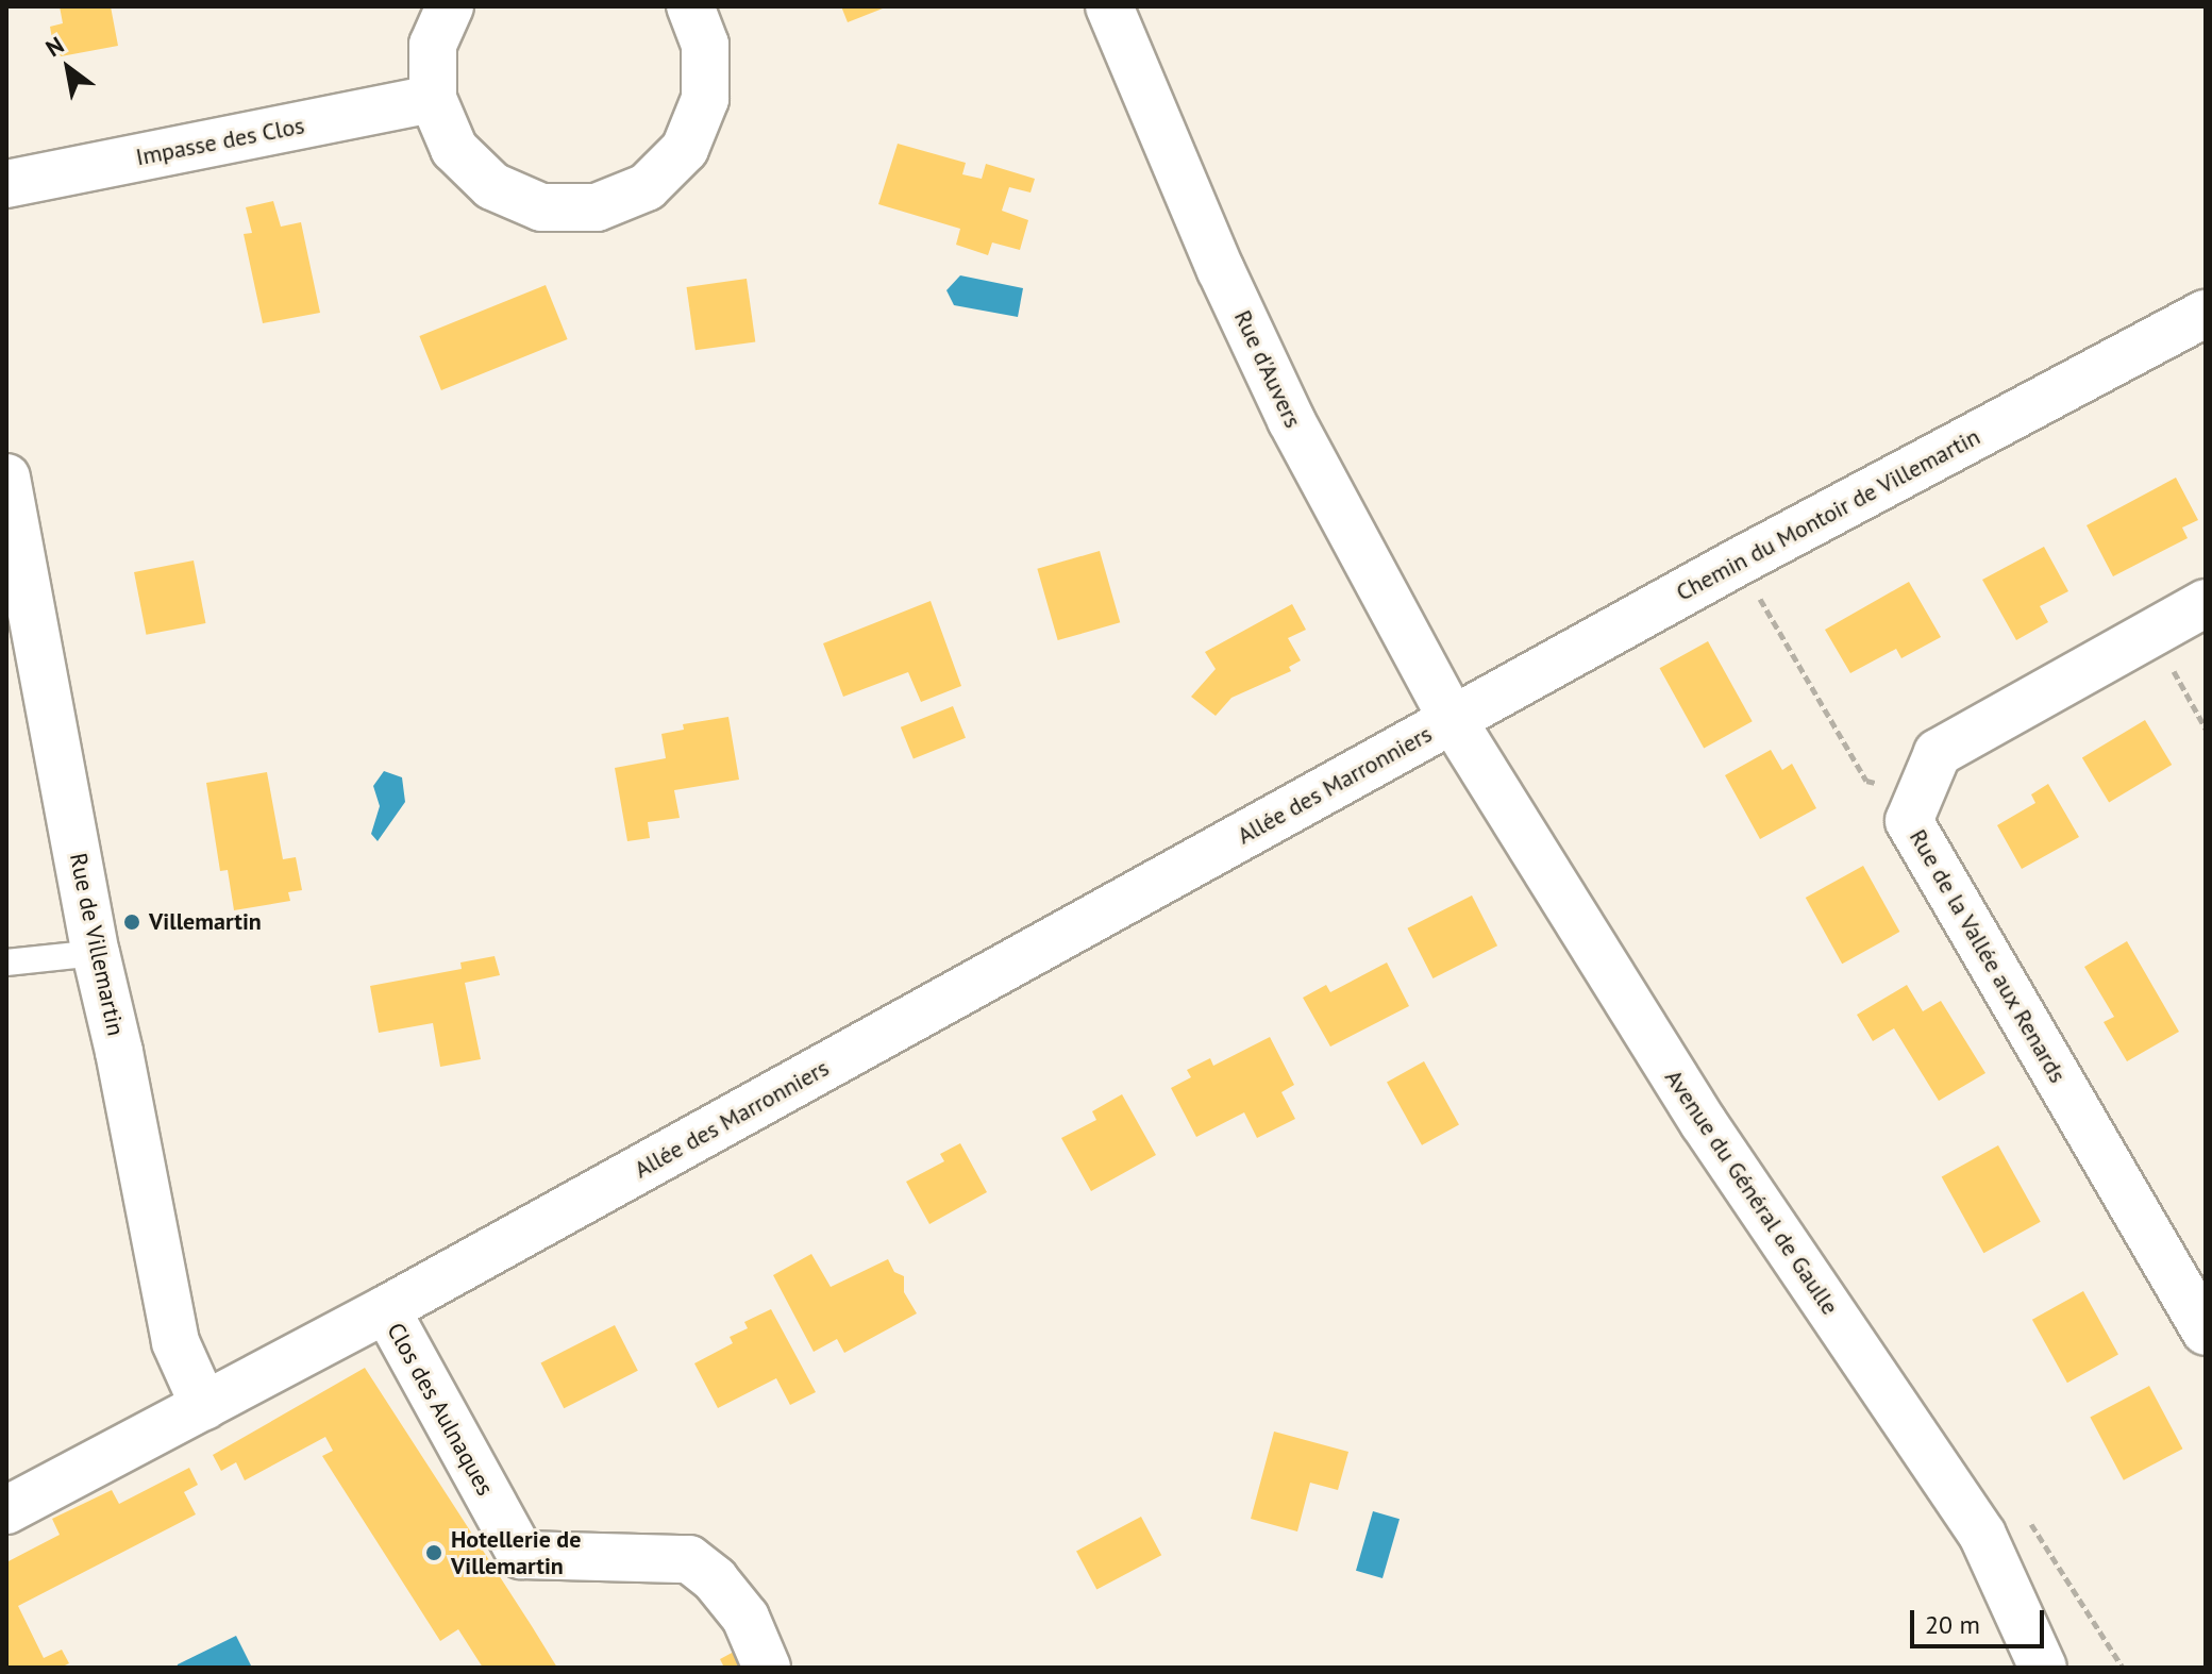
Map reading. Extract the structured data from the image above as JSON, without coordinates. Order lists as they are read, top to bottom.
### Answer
{
  "streets": {
    "street": [
      "Impasse des Clos",
      "Rue d'Auvers",
      "Chemin du Montoir de Villemartin",
      "Allée des Marronniers",
      "Rue de Villemartin",
      "Rue de la Vallée aux Renards",
      "Avenue du Général de Gaulle",
      "Clos des Aulnaques"
    ]
  },
  "crossings": [
    ["Rue d'Auvers", "Chemin du Montoir de Villemartin"],
    ["Rue d'Auvers", "Allée des Marronniers"],
    ["Rue d'Auvers", "Avenue du Général de Gaulle"],
    ["Chemin du Montoir de Villemartin", "Allée des Marronniers"],
    ["Chemin du Montoir de Villemartin", "Avenue du Général de Gaulle"],
    ["Allée des Marronniers", "Rue de Villemartin"],
    ["Allée des Marronniers", "Avenue du Général de Gaulle"],
    ["Allée des Marronniers", "Clos des Aulnaques"]
  ],
  "places": ["Villemartin", "Hotellerie de Villemartin"],
  "scale_bar": "20 m",
  "north": "top left"
}
